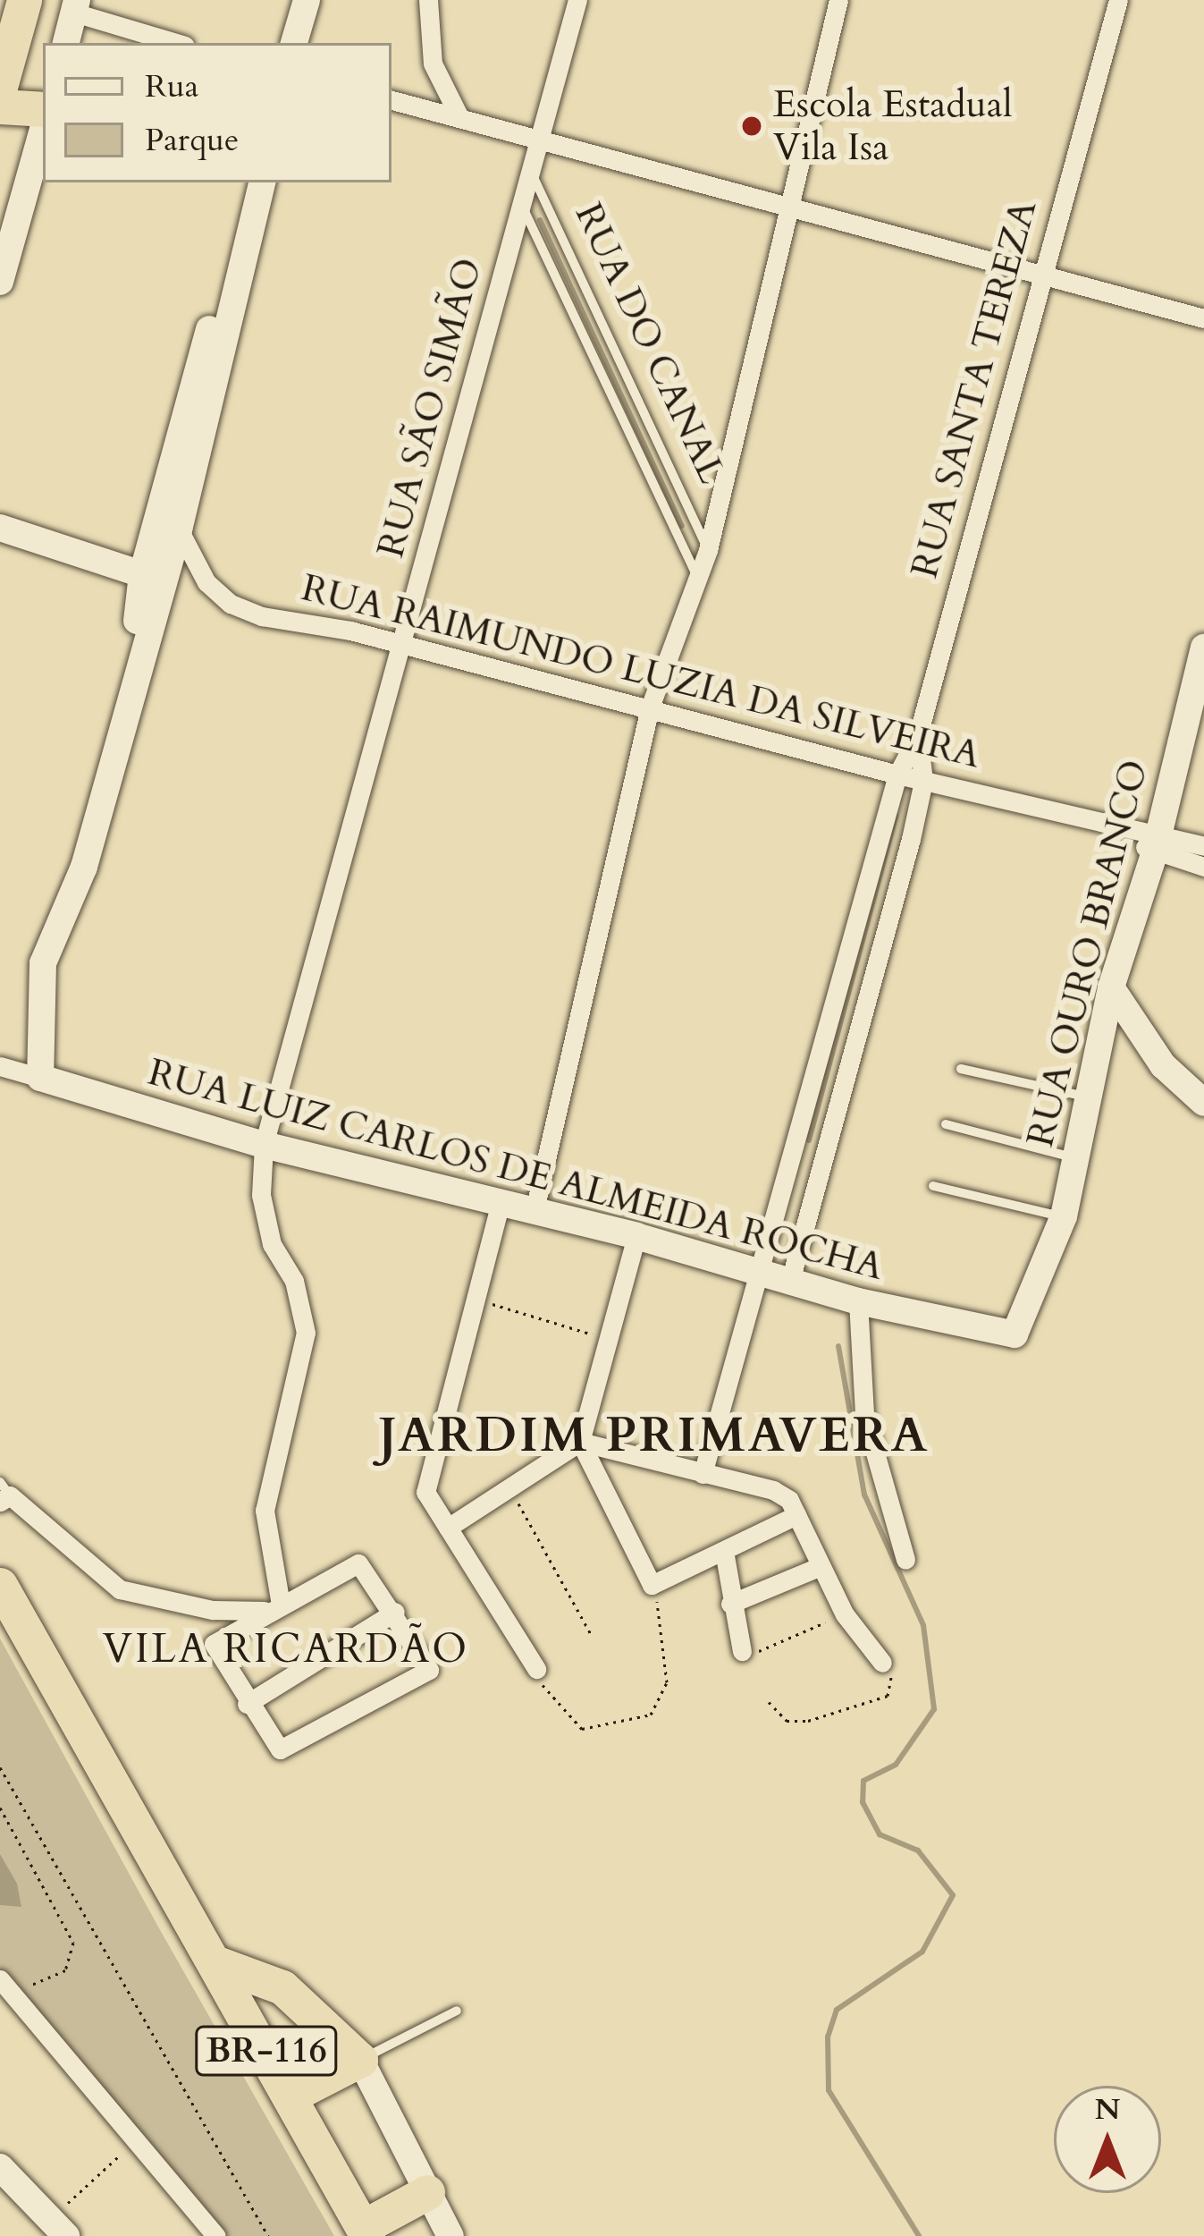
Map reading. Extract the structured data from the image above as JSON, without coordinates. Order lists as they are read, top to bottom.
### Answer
{
  "streets": {
    "highway": ["BR-116"],
    "street": [
      "RUA SANTA TEREZA",
      "RUA SÃO SIMÃO",
      "RUA RAIMUNDO LUZIA DA SILVEIRA",
      "RUA OURO BRANCO",
      "RUA LUIZ CARLOS DE ALMEIDA ROCHA"
    ],
    "lane": ["RUA DO CANAL"]
  },
  "crossings": [
    ["RUA DO CANAL", "RUA SÃO SIMÃO"],
    ["RUA SANTA TEREZA", "RUA RAIMUNDO LUZIA DA SILVEIRA"],
    ["RUA SANTA TEREZA", "RUA LUIZ CARLOS DE ALMEIDA ROCHA"],
    ["RUA SÃO SIMÃO", "RUA RAIMUNDO LUZIA DA SILVEIRA"],
    ["RUA SÃO SIMÃO", "RUA LUIZ CARLOS DE ALMEIDA ROCHA"],
    ["RUA RAIMUNDO LUZIA DA SILVEIRA", "RUA OURO BRANCO"],
    ["RUA OURO BRANCO", "RUA LUIZ CARLOS DE ALMEIDA ROCHA"]
  ],
  "districts": ["JARDIM PRIMAVERA", "VILA RICARDÃO"],
  "places": ["Escola Estadual Vila Isa"],
  "legend": ["Rua", "Parque"],
  "north": "top"
}
